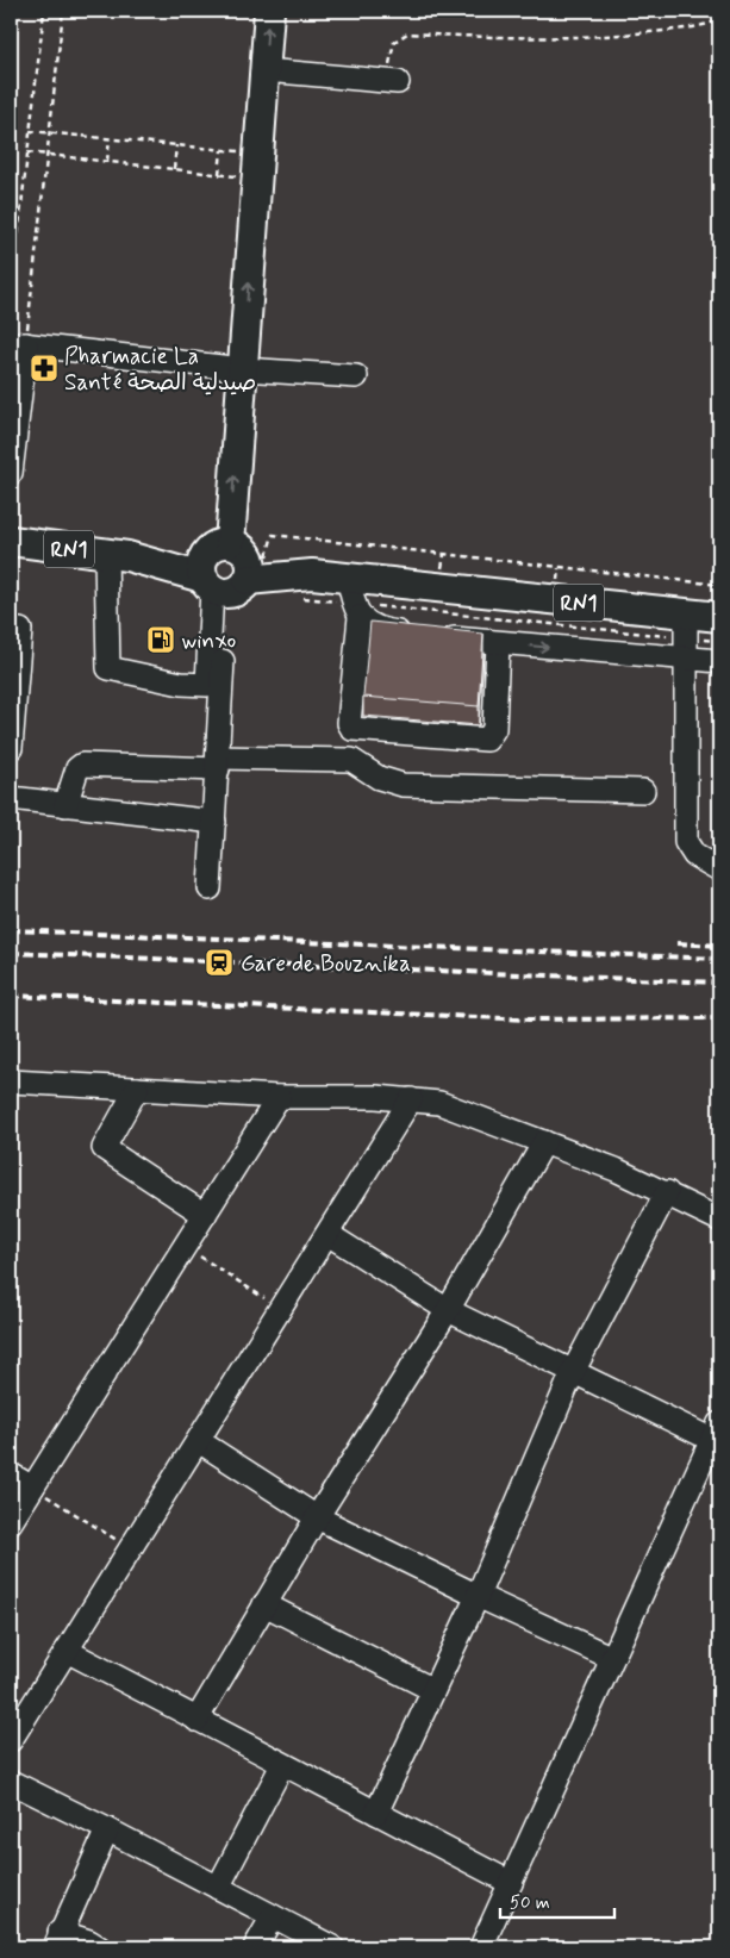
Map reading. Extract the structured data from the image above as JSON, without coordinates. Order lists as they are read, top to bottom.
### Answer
{
  "streets": {
    "main road": ["RN1"]
  },
  "places": {
    "pharmacy": ["Pharmacie La Santé صيدلية الصحة"],
    "fuel station": ["winxo"],
    "station": ["Gare de Bouznika"]
  },
  "scale_bar": "50 m"
}
